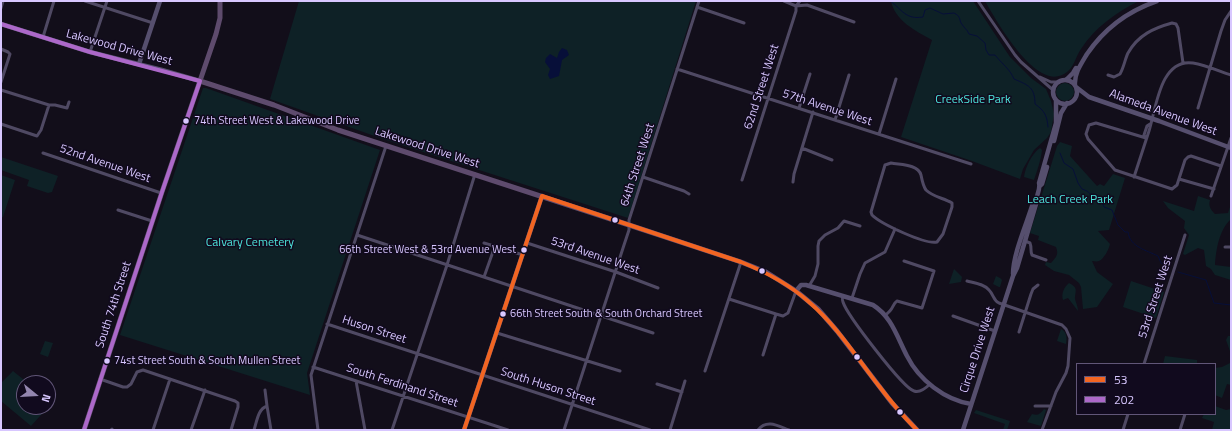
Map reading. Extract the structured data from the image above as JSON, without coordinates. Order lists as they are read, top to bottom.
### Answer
{
  "streets": {
    "main road": [
      "Lakewood Drive West",
      "Alameda Avenue West",
      "South 74th Street",
      "Cirque Drive West"
    ],
    "street": [
      "62nd Street West",
      "57th Avenue West",
      "52nd Avenue West",
      "64th Street West",
      "53rd Avenue West",
      "53rd Street West",
      "Huson Street",
      "South Ferdinand Street",
      "South Huson Street"
    ]
  },
  "crossings": [
    ["Lakewood Drive West", "64th Street West"],
    ["Lakewood Drive West", "South 74th Street"],
    ["62nd Street West", "57th Avenue West"],
    ["57th Avenue West", "64th Street West"],
    ["Alameda Avenue West", "Cirque Drive West"],
    ["52nd Avenue West", "South 74th Street"],
    ["64th Street West", "53rd Avenue West"],
    ["64th Street West", "South Huson Street"],
    ["Huson Street", "South Huson Street"]
  ],
  "parks": ["CreekSide Park", "Leach Creek Park", "Calvary Cemetery"],
  "places": [
    "74th Street West & Lakewood Drive",
    "66th Street West & 53rd Avenue West",
    "66th Street South & South Orchard Street",
    "74st Street South & South Mullen Street"
  ],
  "lines": ["transit line 202", "transit line 53"],
  "legend": ["53", "202"],
  "north": "right"
}
